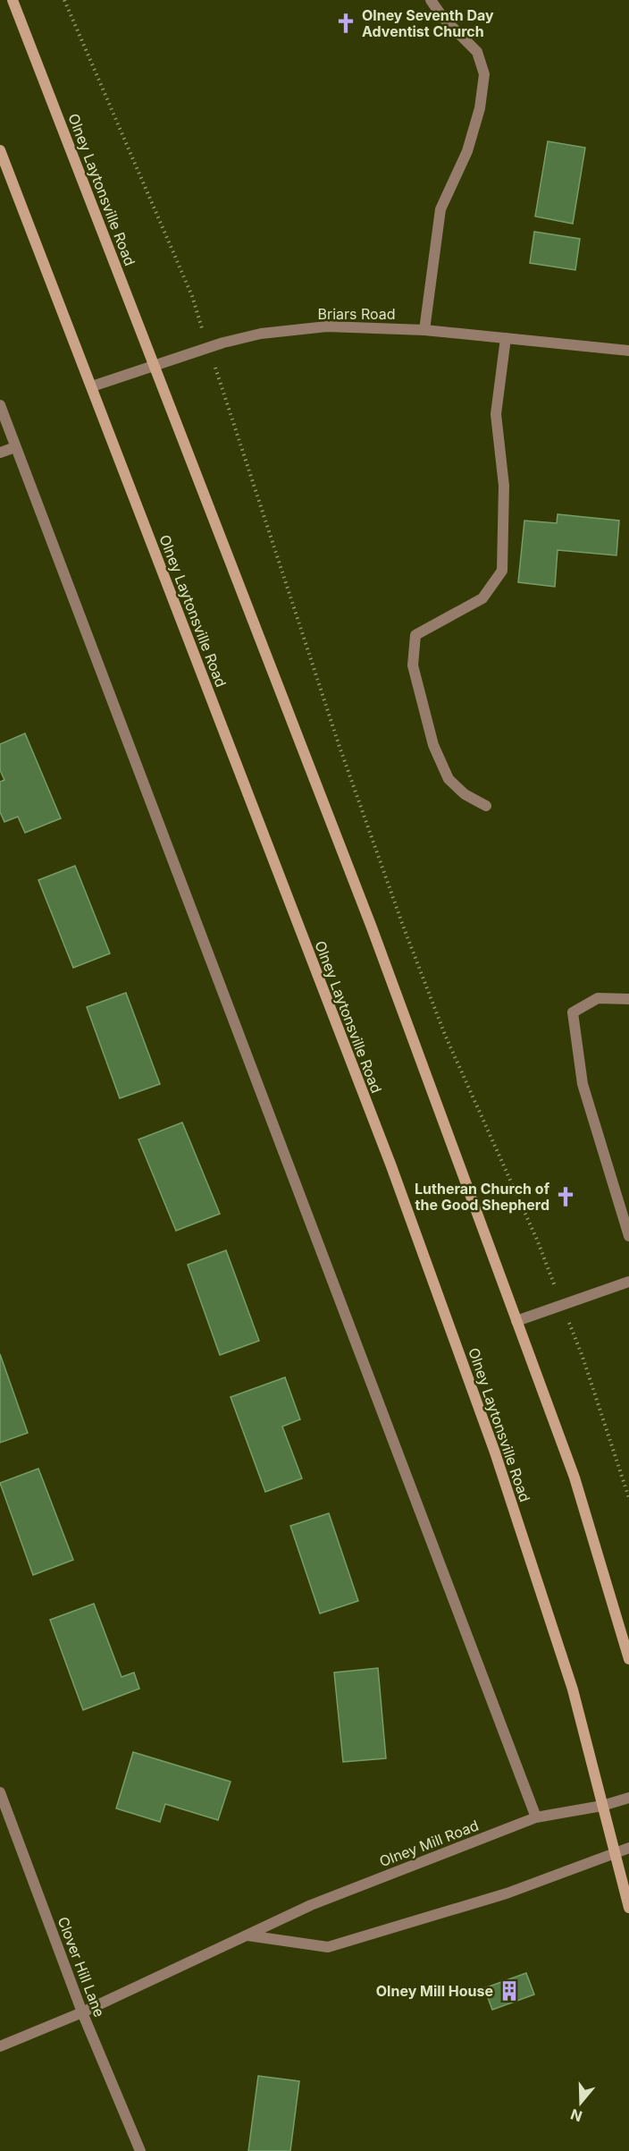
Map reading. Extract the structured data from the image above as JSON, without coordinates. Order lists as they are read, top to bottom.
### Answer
{
  "streets": {
    "main road": ["Olney Laytonsville Road"],
    "street": ["Briars Road", "Olney Mill Road", "Clover Hill Lane"]
  },
  "crossings": [
    ["Olney Laytonsville Road", "Briars Road"],
    ["Olney Laytonsville Road", "Olney Mill Road"],
    ["Olney Mill Road", "Clover Hill Lane"]
  ],
  "places": {
    "church": ["Olney Seventh Day Adventist Church", "Lutheran Church of the Good Shepherd"],
    "building": ["Olney Mill House"]
  },
  "north": "bottom"
}
